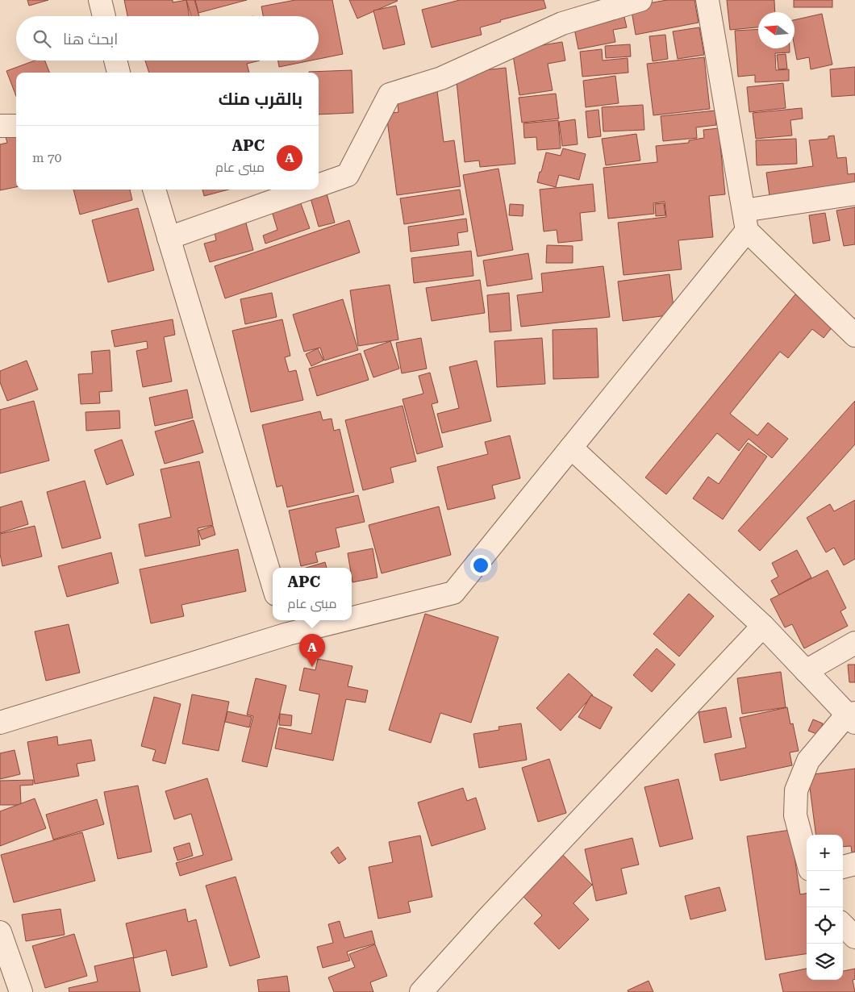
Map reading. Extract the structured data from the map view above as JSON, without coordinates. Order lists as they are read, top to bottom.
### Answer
{
  "north": "left",
  "page": {
    "search": "ابحث هنا",
    "heading": "بالقرب منك",
    "list": [
      {
        "mark": "A",
        "name": "APC",
        "note": "مبنى عام",
        "value": "70 m"
      }
    ],
    "popup": ["APC", "مبنى عام"],
    "pins": "A",
    "map_buttons": ["+", "−"]
  }
}
